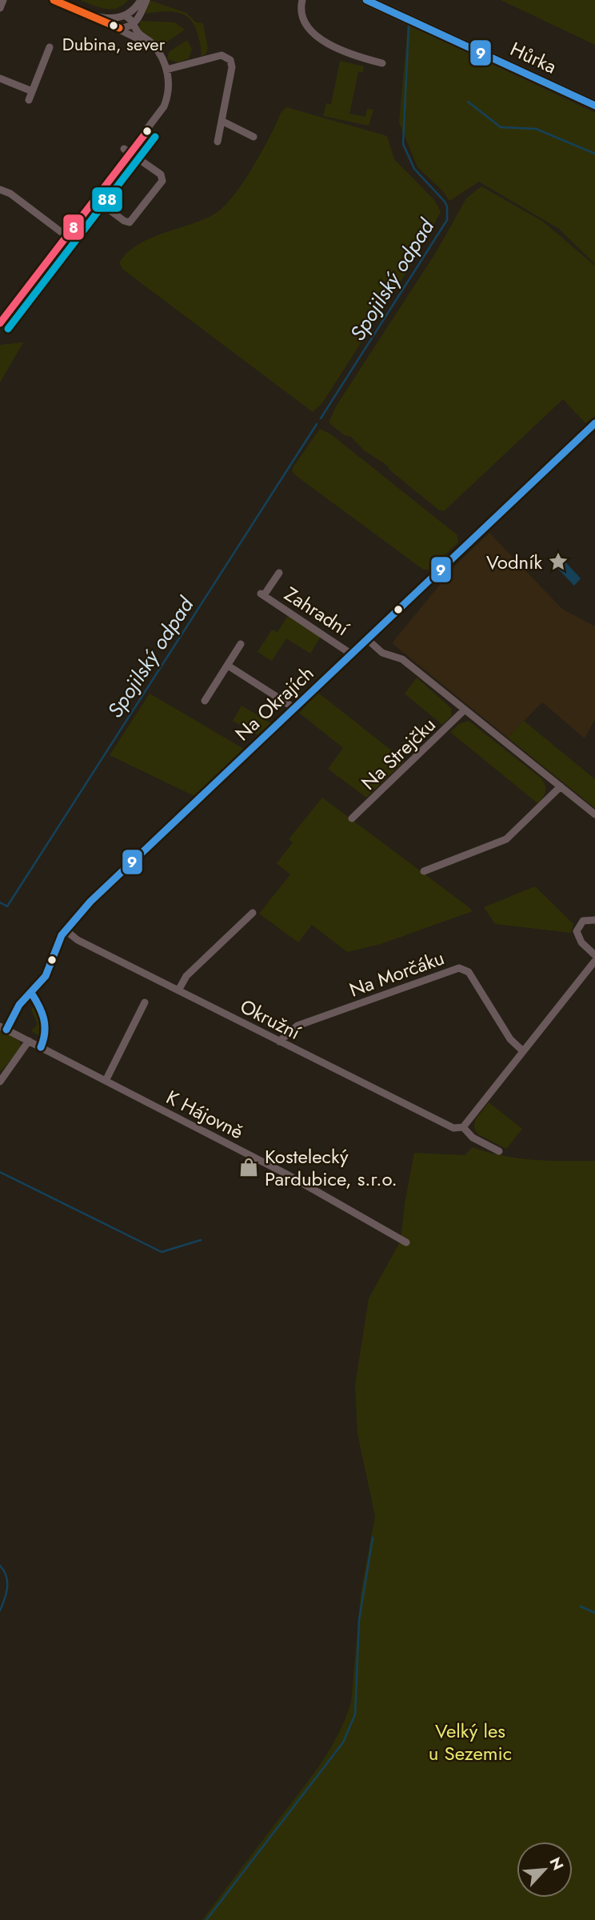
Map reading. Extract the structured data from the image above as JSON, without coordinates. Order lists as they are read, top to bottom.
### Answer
{
  "streets": {
    "main road": ["Hůrka"],
    "street": [
      "Zahradní",
      "Na Okrajích",
      "Na Strejčku",
      "Na Morčáku",
      "Okružní",
      "K Hájovně"
    ]
  },
  "crossings": [
    ["Zahradní", "Na Okrajích"],
    ["Na Okrajích", "Okružní"],
    ["Na Okrajích", "K Hájovně"],
    ["Na Morčáku", "Okružní"]
  ],
  "water": ["Spojilský odpad"],
  "parks": ["Velký les u Sezemic"],
  "places": {
    "other": ["Dubina, sever"],
    "place": ["Vodník"],
    "shop": ["Kostelecký Pardubice, s.r.o."]
  },
  "lines": ["transit line 9", "transit line 8", "transit line 88"],
  "north": "top right"
}
